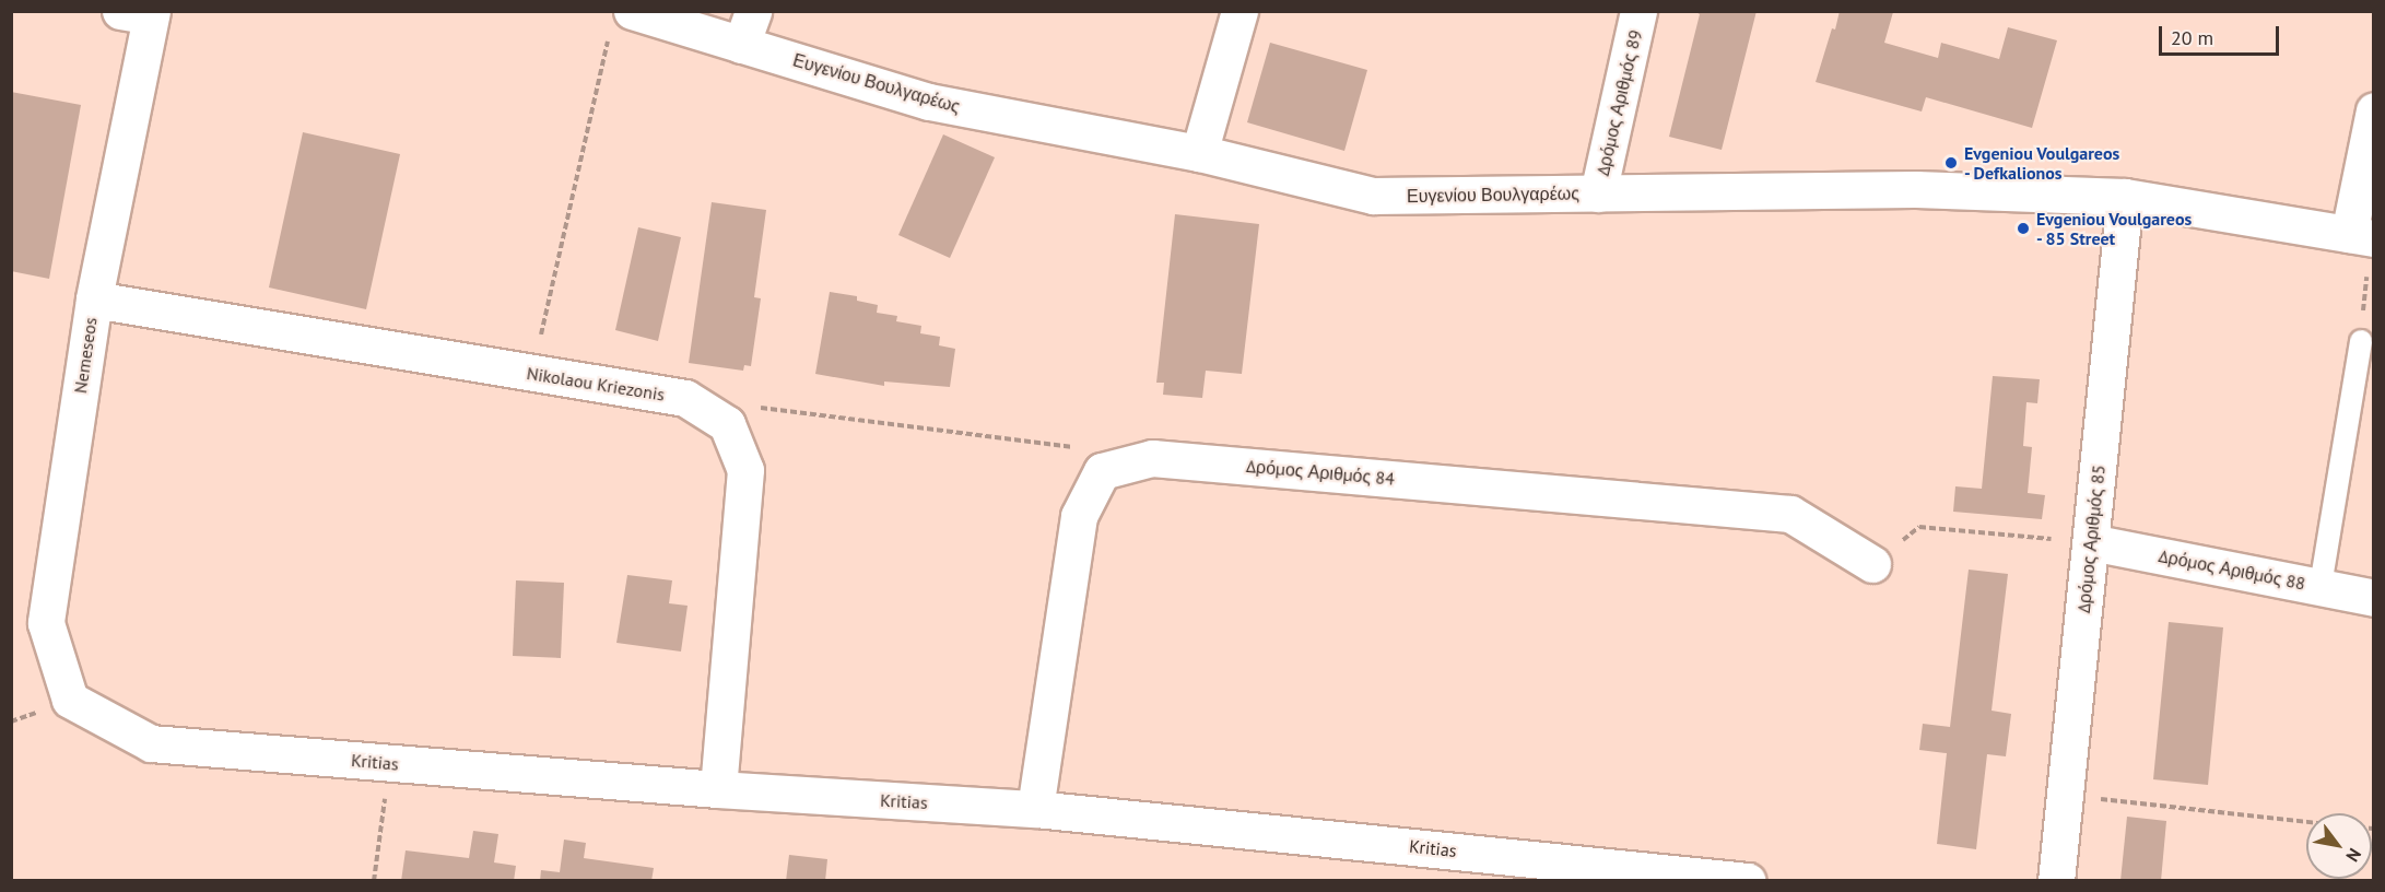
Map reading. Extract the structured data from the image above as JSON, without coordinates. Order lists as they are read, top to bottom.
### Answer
{
  "streets": {
    "street": [
      "Ευγενίου Βουλγαρέως",
      "Δρόμος Αριθμός 89",
      "Nemeseos",
      "Nikolaou Kriezonis",
      "Δρόμος Αριθμός 84",
      "Δρόμος Αριθμός 85",
      "Δρόμος Αριθμός 88",
      "Kritias"
    ]
  },
  "crossings": [
    ["Ευγενίου Βουλγαρέως", "Δρόμος Αριθμός 89"],
    ["Ευγενίου Βουλγαρέως", "Δρόμος Αριθμός 85"],
    ["Nemeseos", "Nikolaou Kriezonis"],
    ["Nemeseos", "Kritias"],
    ["Nikolaou Kriezonis", "Kritias"],
    ["Δρόμος Αριθμός 84", "Kritias"],
    ["Δρόμος Αριθμός 85", "Δρόμος Αριθμός 88"]
  ],
  "places": ["Evgeniou Voulgareos - Defkalionos", "Evgeniou Voulgareos - 85 Street"],
  "scale_bar": "20 m",
  "north": "bottom right"
}
